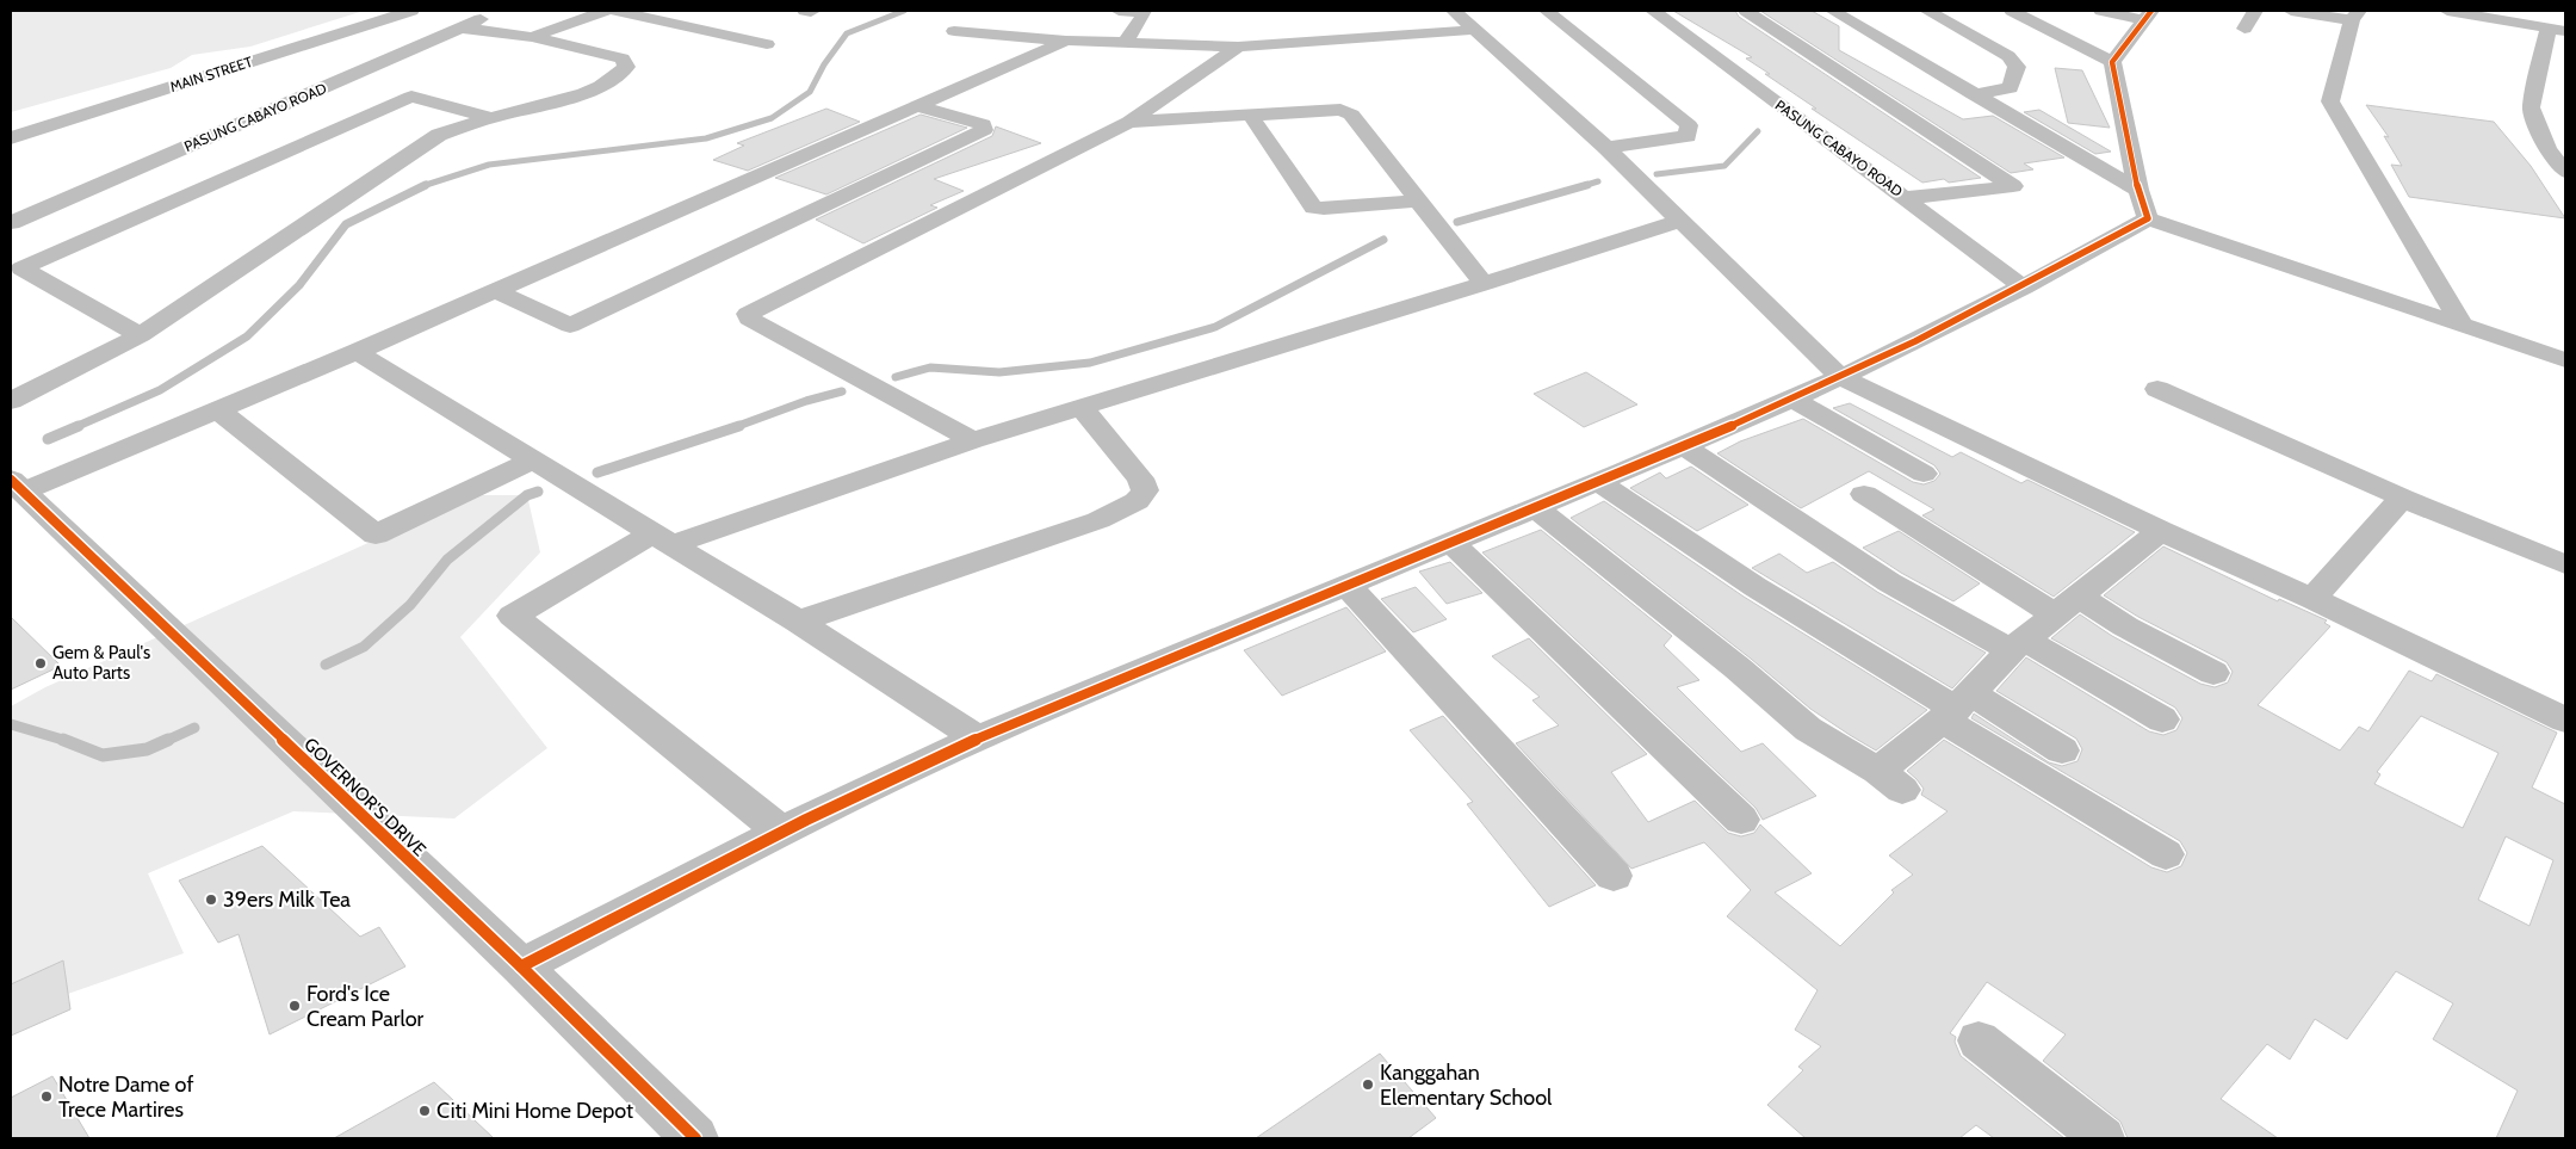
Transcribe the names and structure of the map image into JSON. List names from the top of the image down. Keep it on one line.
{"streets":{"main road":["MAIN STREET","GOVERNOR'S DRIVE"],"street":["PASUNG CABAYO ROAD"]},"places":["Gem & Paul's Auto Parts","39ers Milk Tea","Ford's Ice Cream Parlor","Kanggahan Elementary School","Notre Dame of Trece Martires","Citi Mini Home Depot"]}
